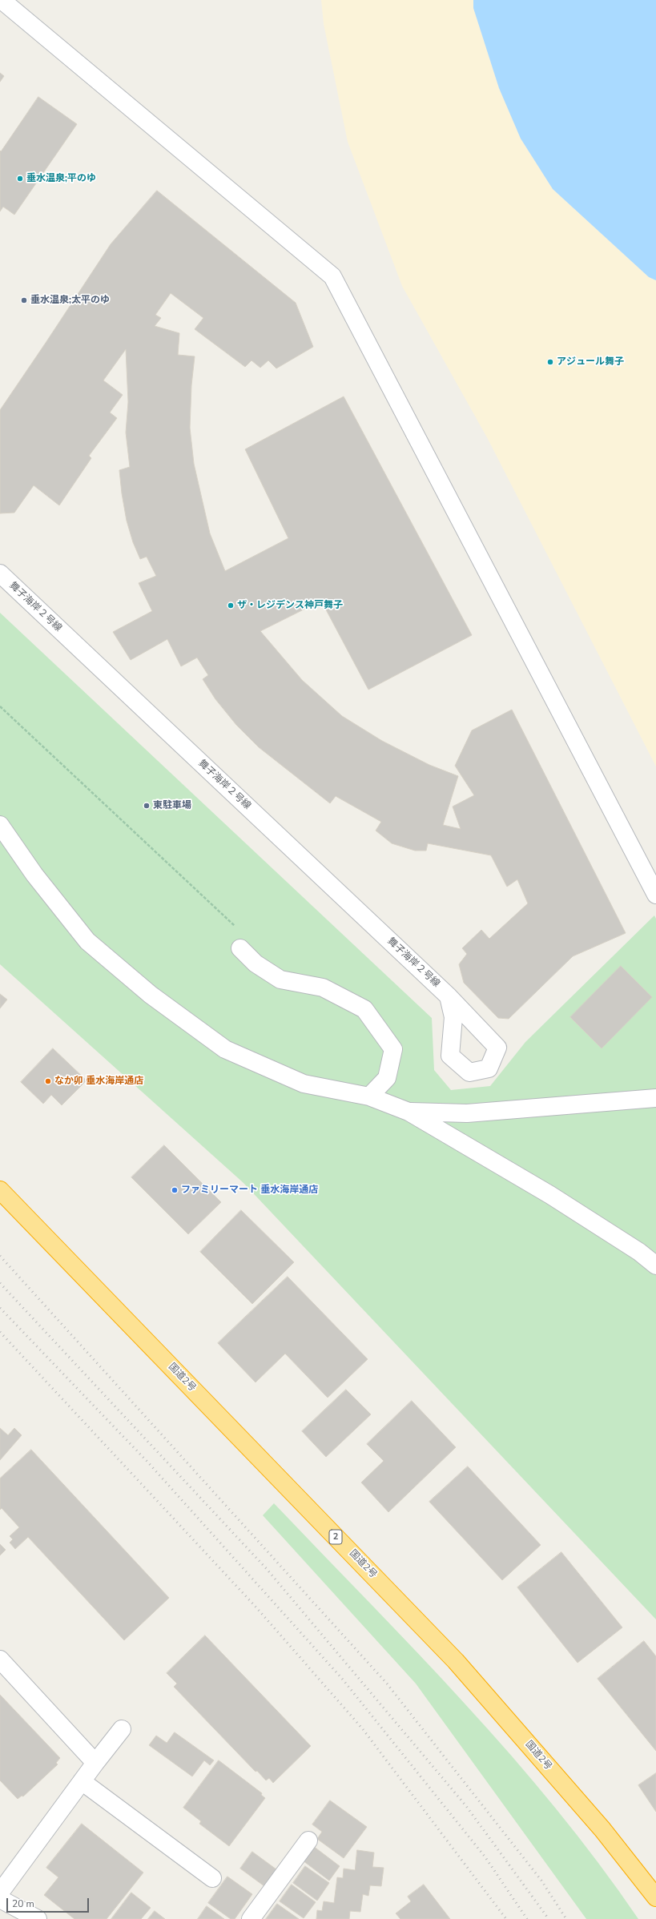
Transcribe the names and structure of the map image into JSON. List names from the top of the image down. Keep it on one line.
{"streets":{"highway":["国道2号","2"],"street":["舞子海岸２号線"]},"places":["垂水温泉;平のゆ","垂水温泉;太平のゆ","アジュール舞子","ザ・レジデンス神戸舞子","東駐車場","なか卯 垂水海岸通店","ファミリーマート 垂水海岸通店"],"scale_bar":"20 m"}
